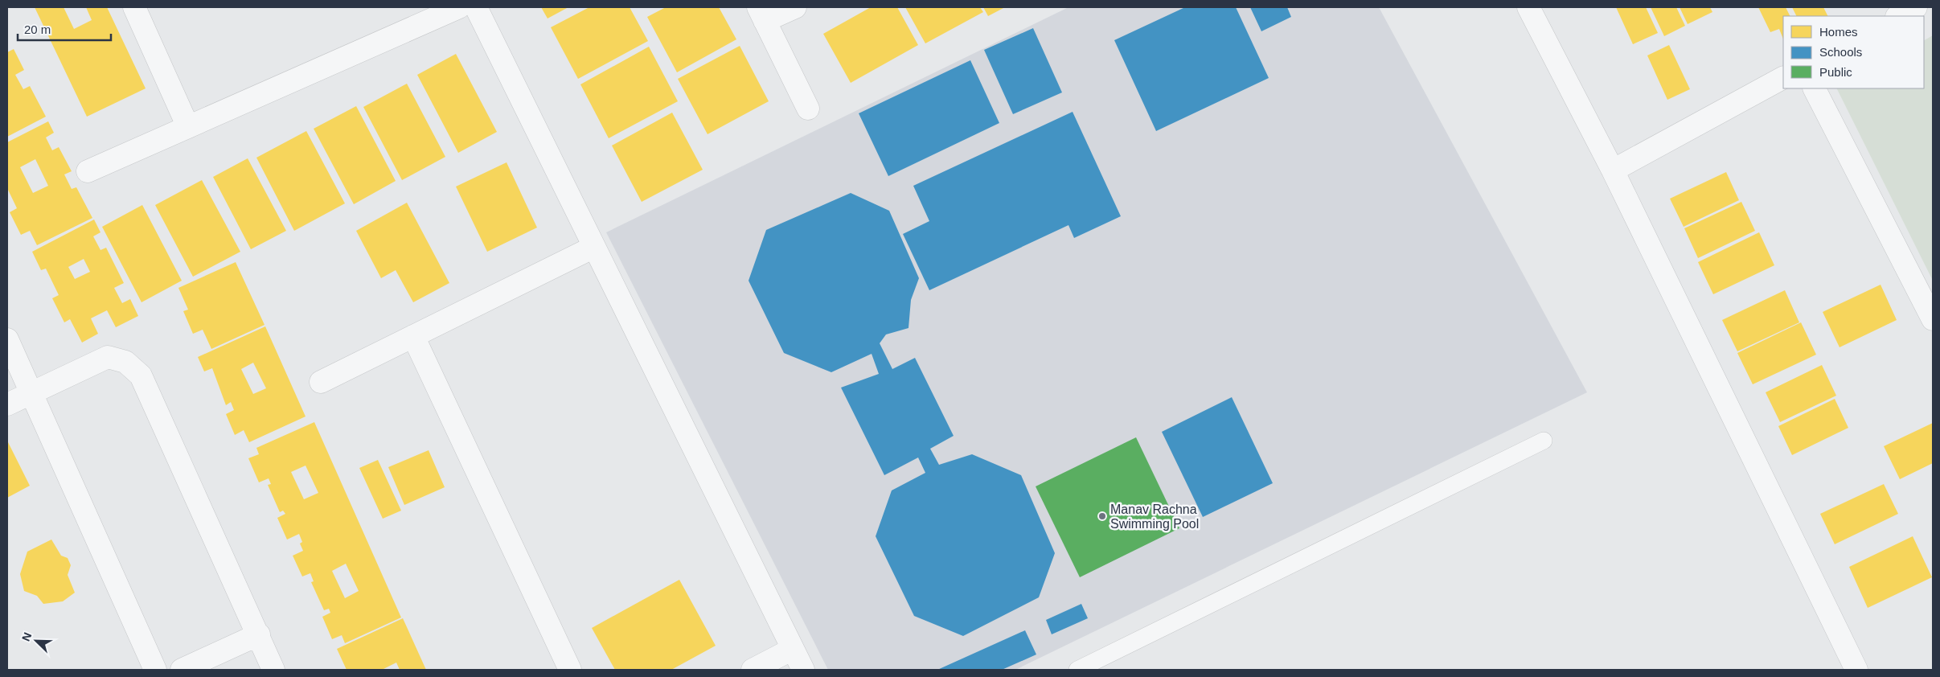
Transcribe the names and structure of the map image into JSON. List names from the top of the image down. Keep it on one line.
{"places":["Manav Rachna Swimming Pool"],"legend":["Homes","Schools","Public"],"scale_bar":"20 m","north":"top left"}
